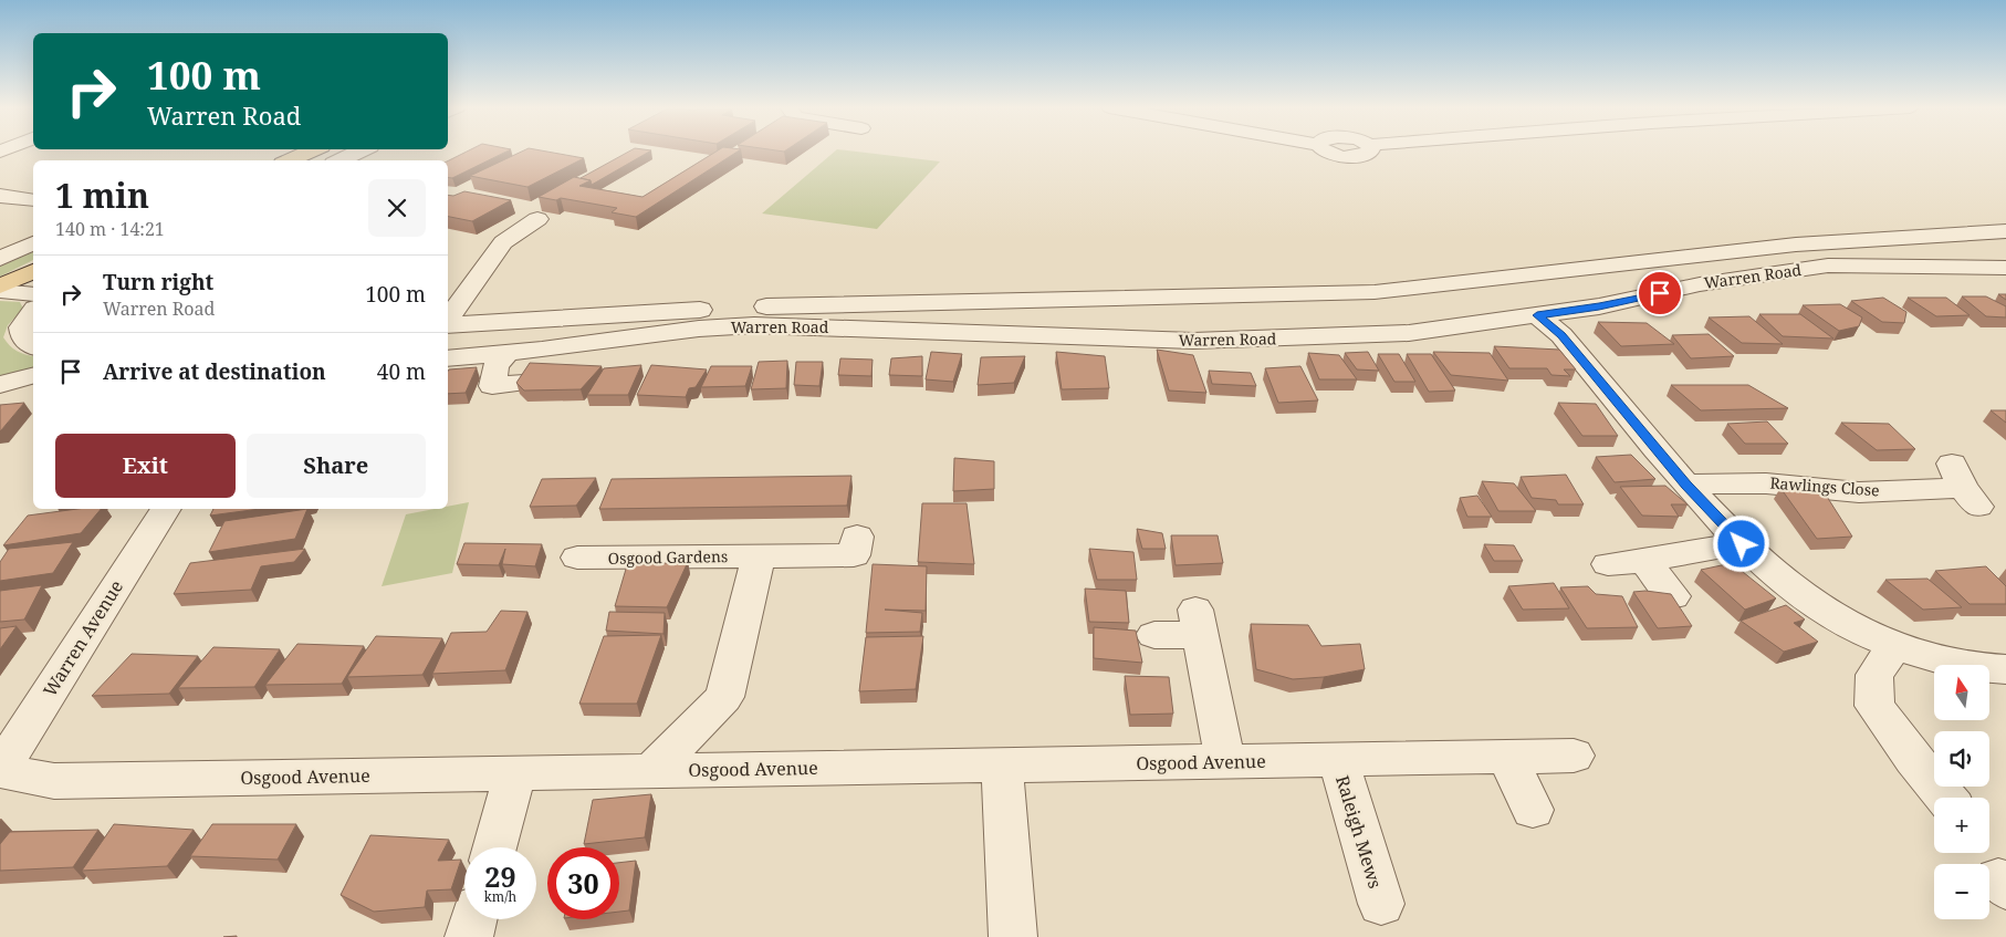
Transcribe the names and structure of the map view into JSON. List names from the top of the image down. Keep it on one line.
{"streets":{"street":["Warren Road","Rawlings Close","Osgood Gardens","Warren Avenue","Osgood Avenue","Raleigh Mews"]},"crossings":[["Warren Avenue","Osgood Avenue"],["Osgood Avenue","Raleigh Mews"]],"north":"top","page":{"turn":["100 m","Warren Road"],"heading":["1 min","140 m · 14:21"],"list":[{"name":"Turn right","note":"Warren Road","value":"100 m"},{"name":"Arrive at destination","value":"40 m"}],"buttons":["Exit","Share"],"map_buttons":["+","−"],"speed":"29 km/h","limit":"30"}}
